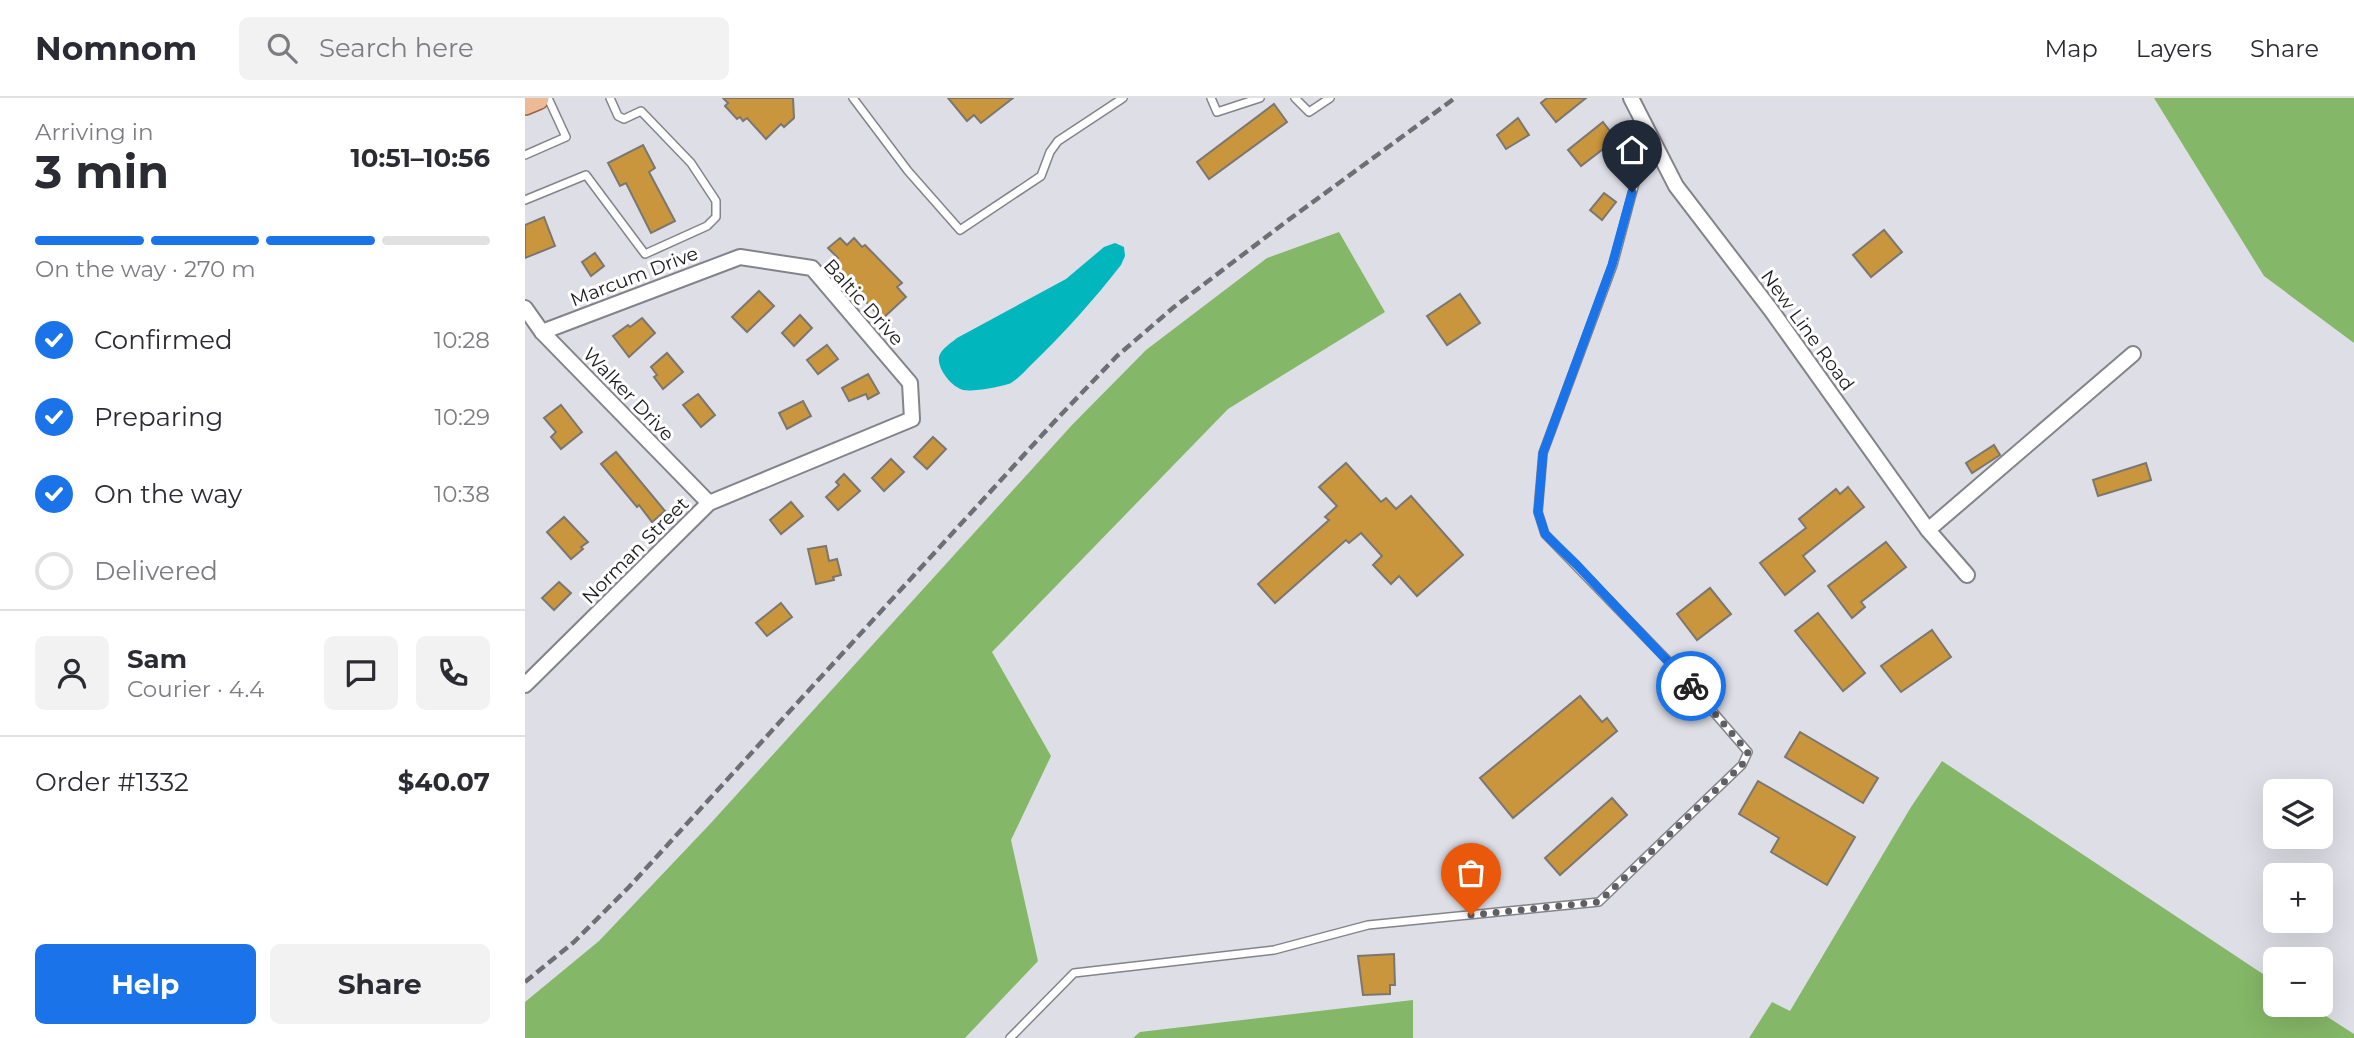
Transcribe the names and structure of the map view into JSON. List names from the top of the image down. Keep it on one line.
{"streets":{"street":["Marcum Drive","Baltic Drive","New Line Road","Walker Drive","Norman Street"]},"crossings":[["Marcum Drive","Baltic Drive"],["Marcum Drive","Walker Drive"],["Baltic Drive","Norman Street"],["Walker Drive","Norman Street"]],"page":{"header":"Nomnom","search":"Search here","nav":["Map","Layers","Share"],"heading":["3 min","Arriving in","10:51–10:56"],"panel":["Sam","Courier · 4.4","Order #1332","$40.07"],"bar":"On the way · 270 m","list":[["Confirmed","10:28"],["Preparing","10:29"],["On the way","10:38"],"Delivered"],"map_buttons":["+","−"],"buttons":["Help","Share"]}}
